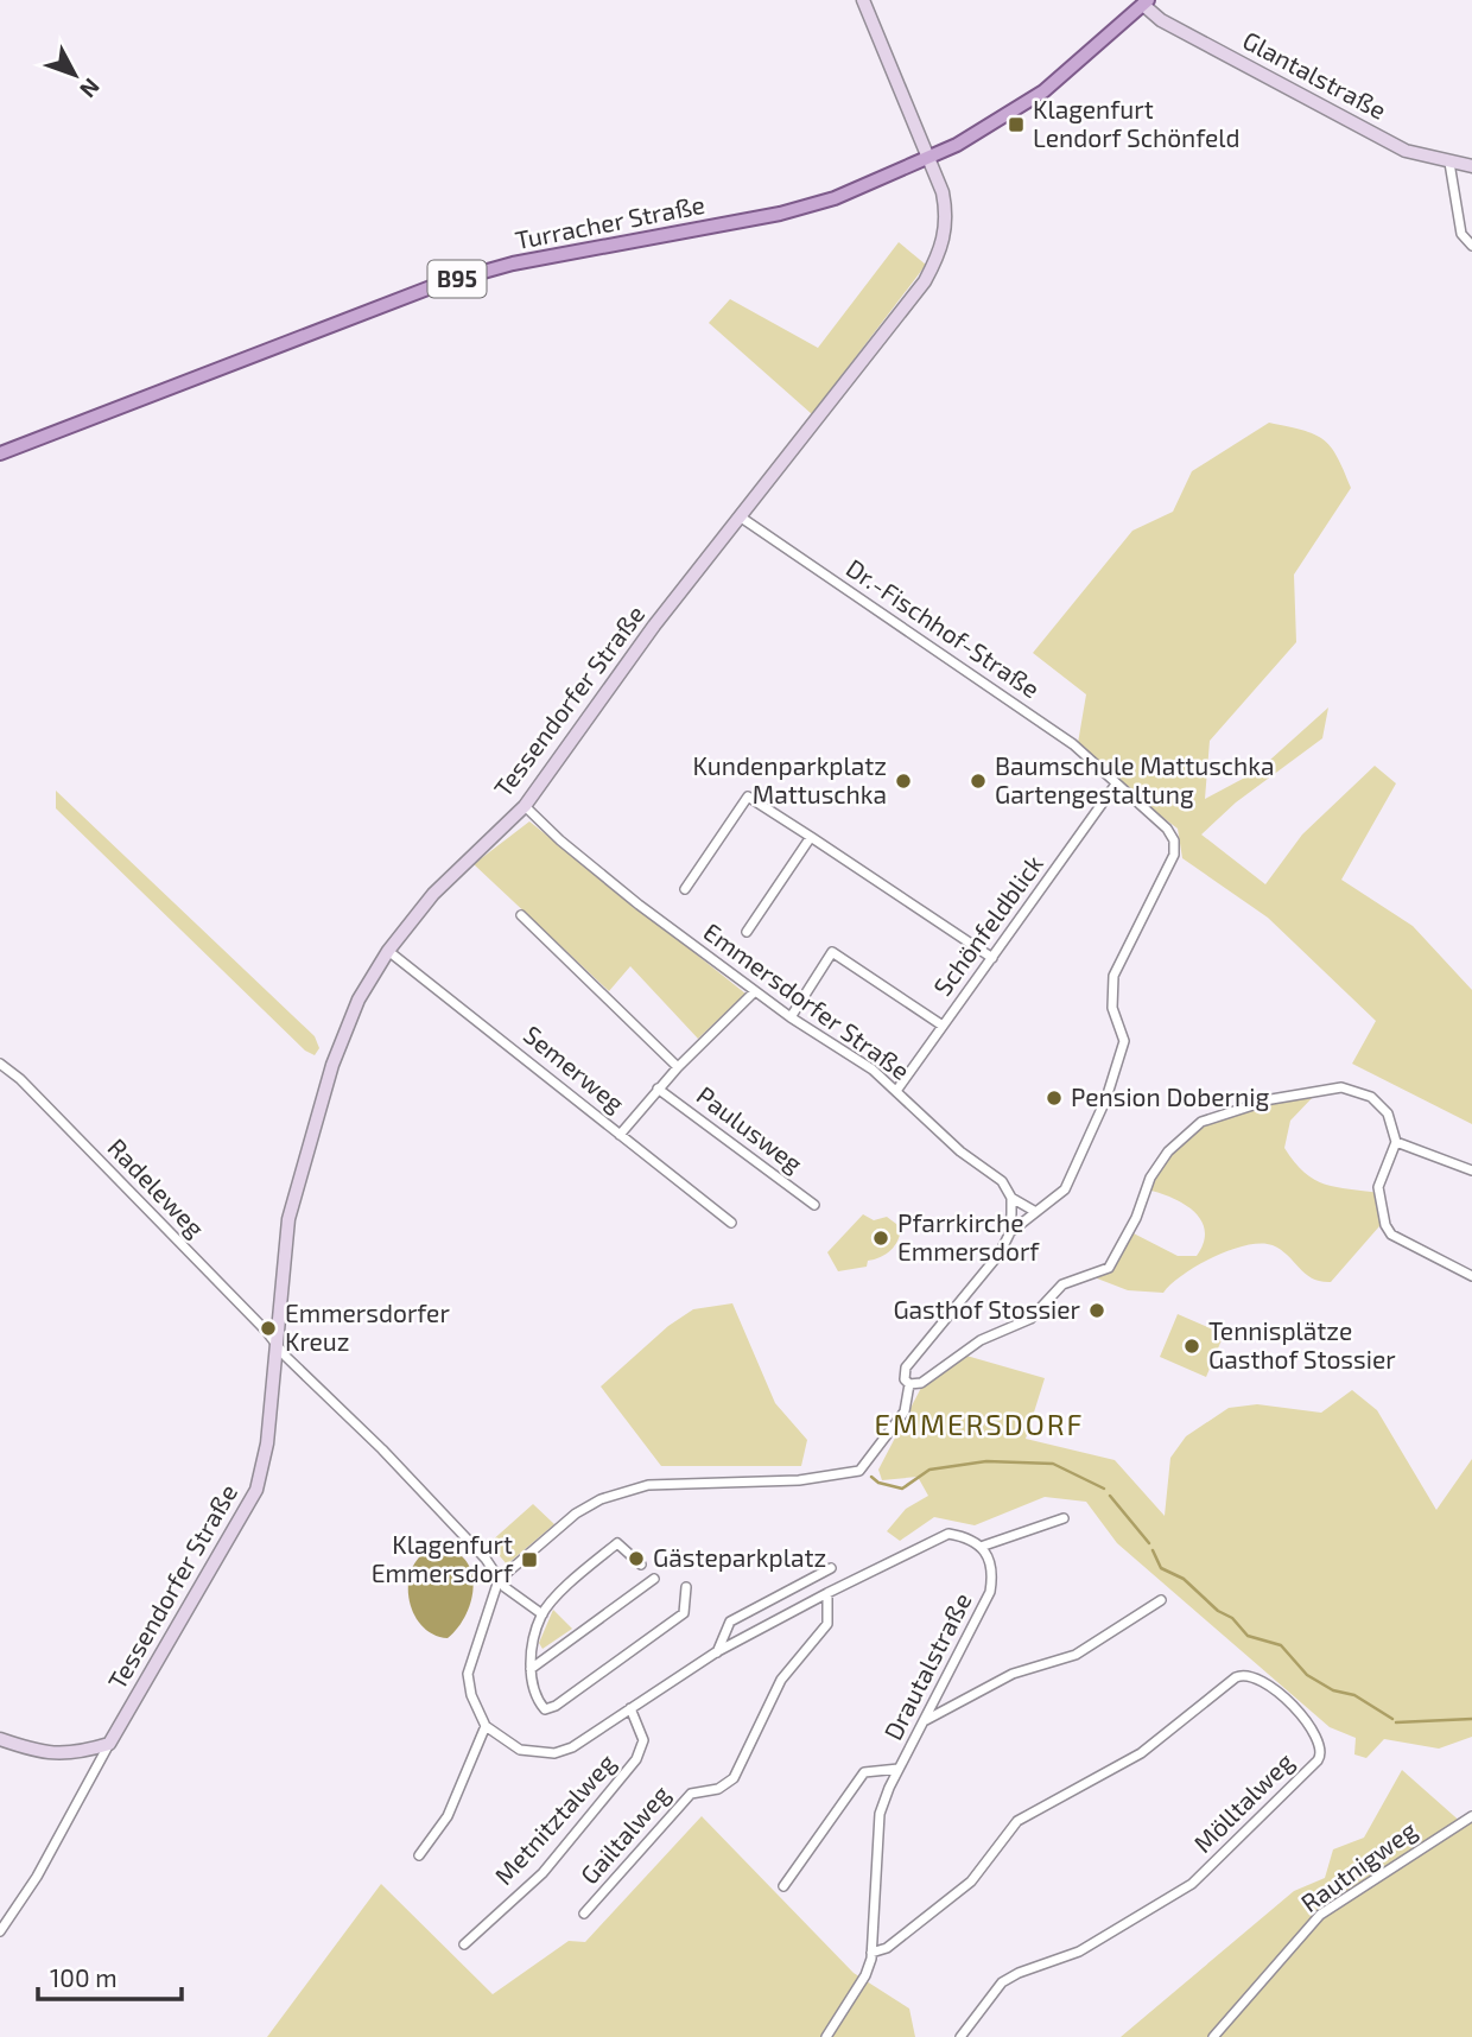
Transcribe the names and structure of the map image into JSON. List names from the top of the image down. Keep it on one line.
{"streets":{"main road":["Turracher Straße","B95"],"street":["Glantalstraße","Dr.-Fischhof-Straße","Tessendorfer Straße","Schönfeldblick","Emmersdorfer Straße","Semerweg","Paulusweg","Radeleweg","Drautalstraße","Mölltalweg","Metnitztalweg","Gailtalweg","Rautnigweg"]},"crossings":[["Glantalstraße","Turracher Straße"],["Turracher Straße","Tessendorfer Straße"],["Dr.-Fischhof-Straße","Tessendorfer Straße"],["Dr.-Fischhof-Straße","Schönfeldblick"],["Dr.-Fischhof-Straße","Emmersdorfer Straße"],["Tessendorfer Straße","Emmersdorfer Straße"],["Tessendorfer Straße","Semerweg"],["Tessendorfer Straße","Radeleweg"],["Schönfeldblick","Emmersdorfer Straße"],["Drautalstraße","Mölltalweg"]],"districts":["EMMERSDORF"],"places":{"transit":["Klagenfurt Lendorf Schönfeld","Klagenfurt Emmersdorf"],"other":["Kundenparkplatz Mattuschka","Baumschule Mattuschka Gartengestaltung","Pension Dobernig","Pfarrkirche Emmersdorf","Gasthof Stossier","Emmersdorfer Kreuz","Tennisplätze Gasthof Stossier","Gästeparkplatz"]},"scale_bar":"100 m","north":"bottom right"}
